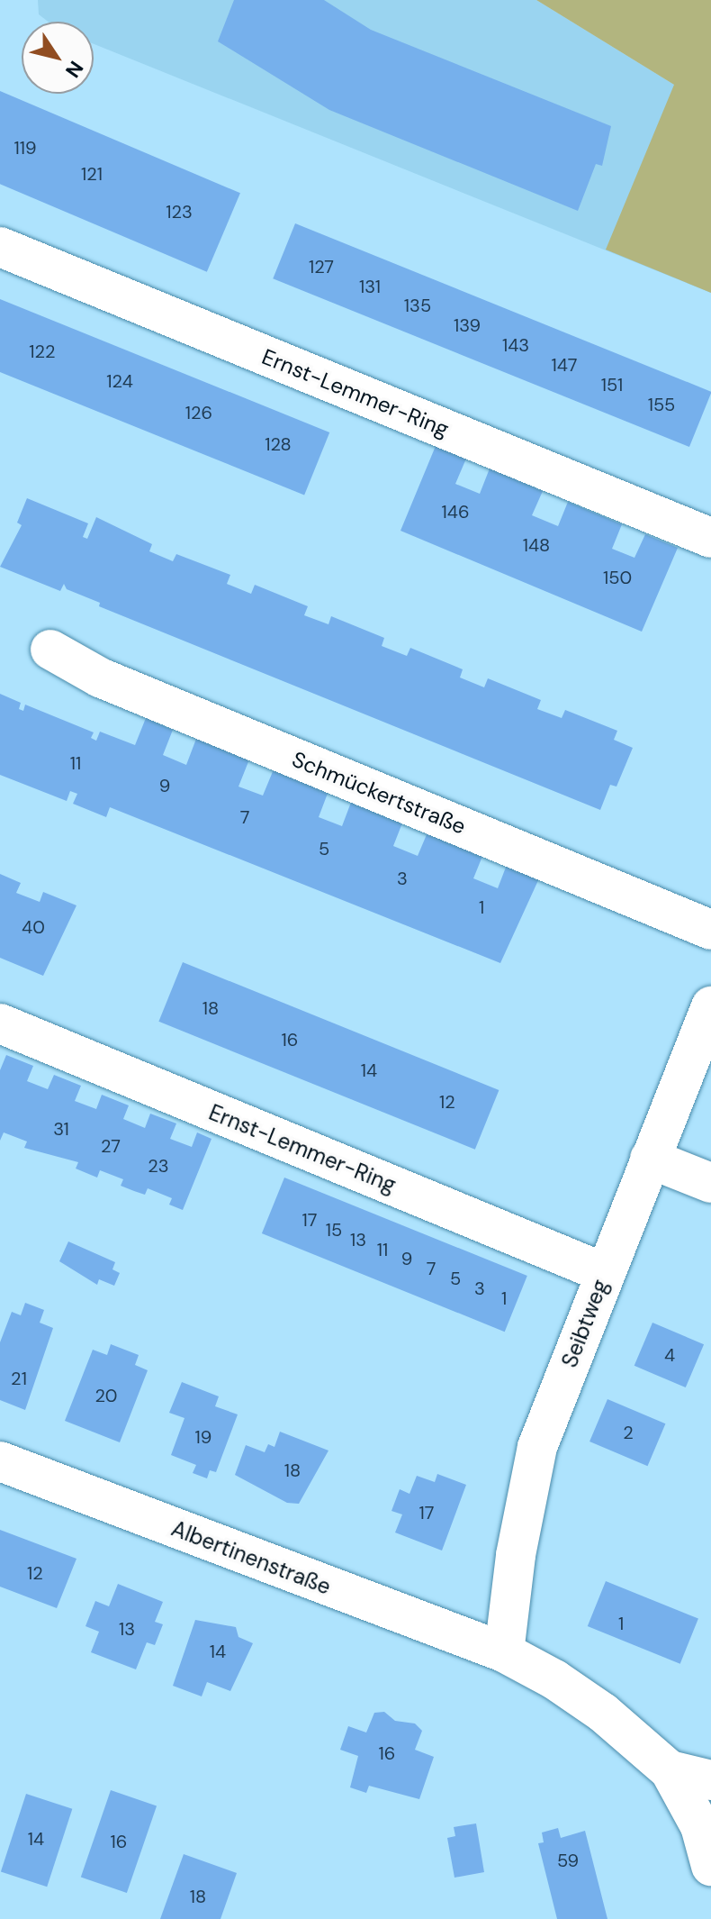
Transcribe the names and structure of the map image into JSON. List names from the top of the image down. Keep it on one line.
{"streets":{"street":["Ernst-Lemmer-Ring","Schmückertstraße","Seibtweg","Albertinenstraße"]},"crossings":[["Ernst-Lemmer-Ring","Seibtweg"],["Seibtweg","Albertinenstraße"]],"house_numbers":["119","121","123","127","131","135","139","143","122","147","124","151","155","126","128","146","148","150","11","9","7","5","3","1","40","18","16","14","12","31","27","23","17","15","13","11","9","7","5","3","1","4","21","20","2","19","18","17","12","1","13","14","16","14","16","59","18"],"north":"bottom right"}
